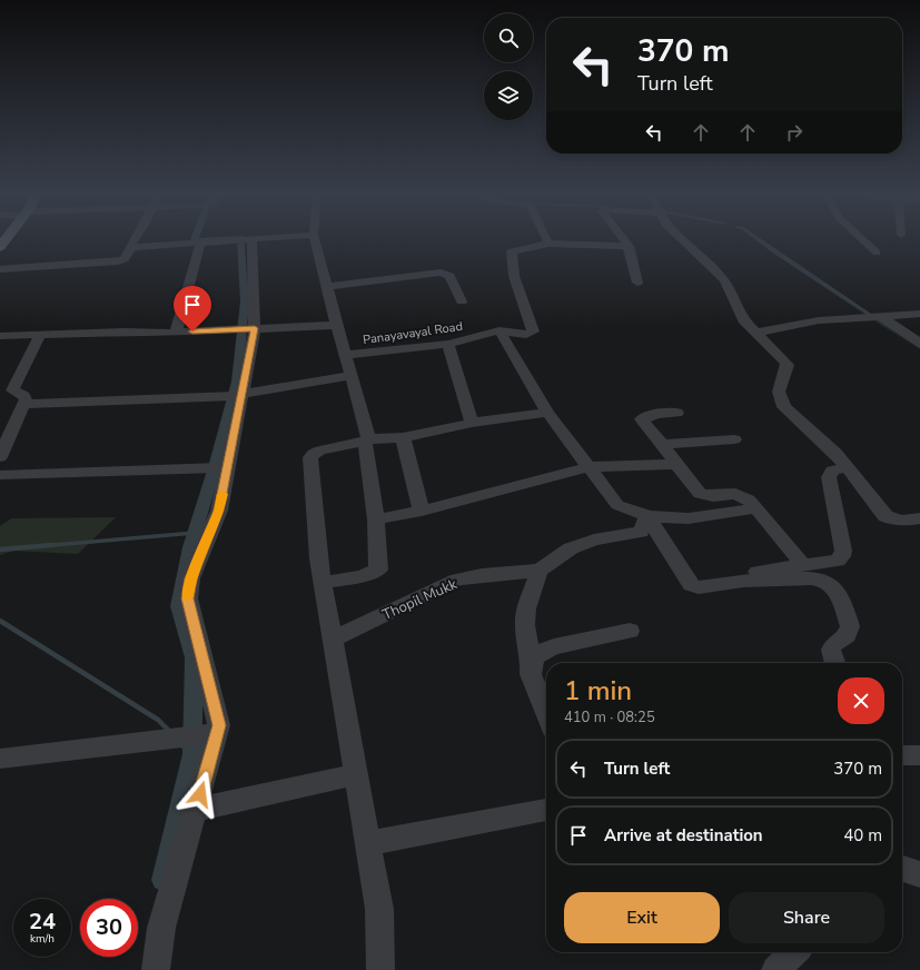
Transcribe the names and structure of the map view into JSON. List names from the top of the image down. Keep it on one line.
{"streets":{"street":["Panayavayal Road","Thopil Mukk"]},"page":{"turn":["370 m","Turn left"],"heading":["1 min","410 m · 08:25"],"list":[{"name":"Turn left","value":"370 m"},{"name":"Arrive at destination","value":"40 m"}],"buttons":["Exit","Share"],"speed":"24 km/h","limit":"30"}}
